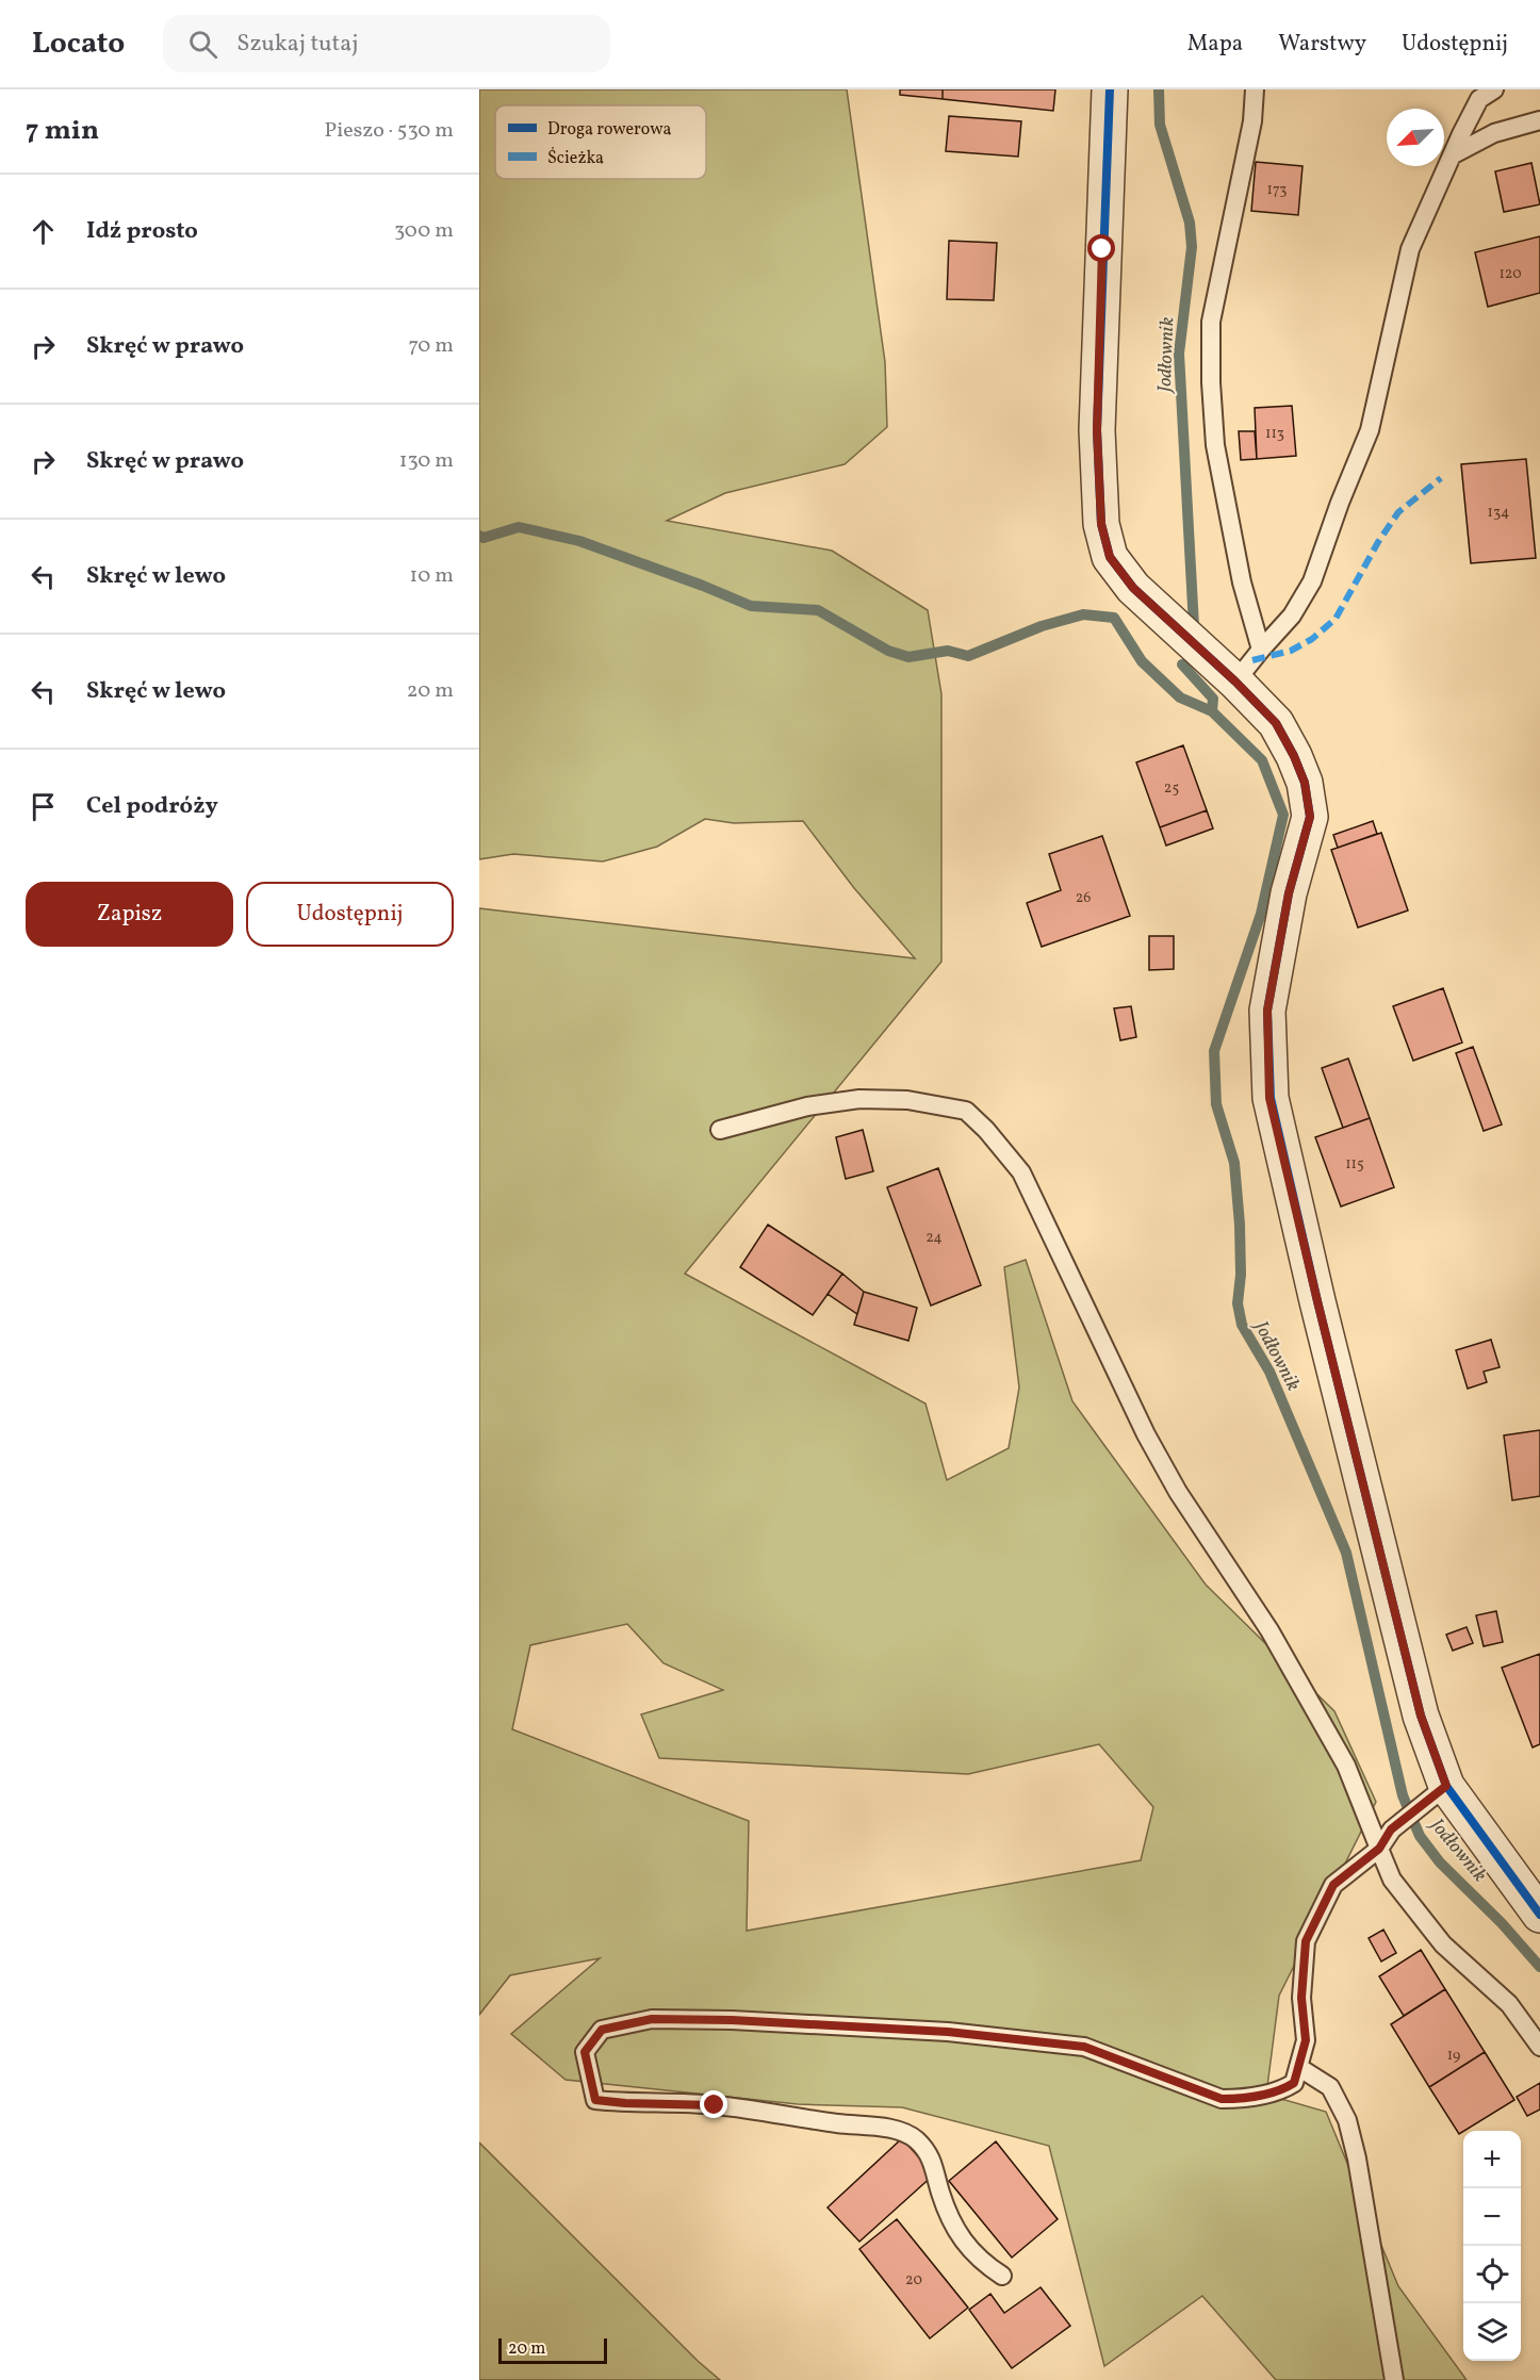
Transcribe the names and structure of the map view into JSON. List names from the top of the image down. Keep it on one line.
{"water":["Jodłownik"],"house_numbers":["173","120","113","134","25","26","115","24","19","20"],"legend":["Droga rowerowa","Ścieżka"],"scale_bar":"20 m","north":"bottom left","page":{"header":"Locato","search":"Szukaj tutaj","nav":["Mapa","Warstwy","Udostępnij"],"heading":["7 min","Pieszo · 530 m"],"list":[["Idź prosto","300 m"],["Skręć w prawo","70 m"],["Skręć w prawo","130 m"],["Skręć w lewo","10 m"],["Skręć w lewo","20 m"],"Cel podróży"],"buttons":["Zapisz","Udostępnij"],"map_buttons":["+","−"],"scale":"20 m"}}
